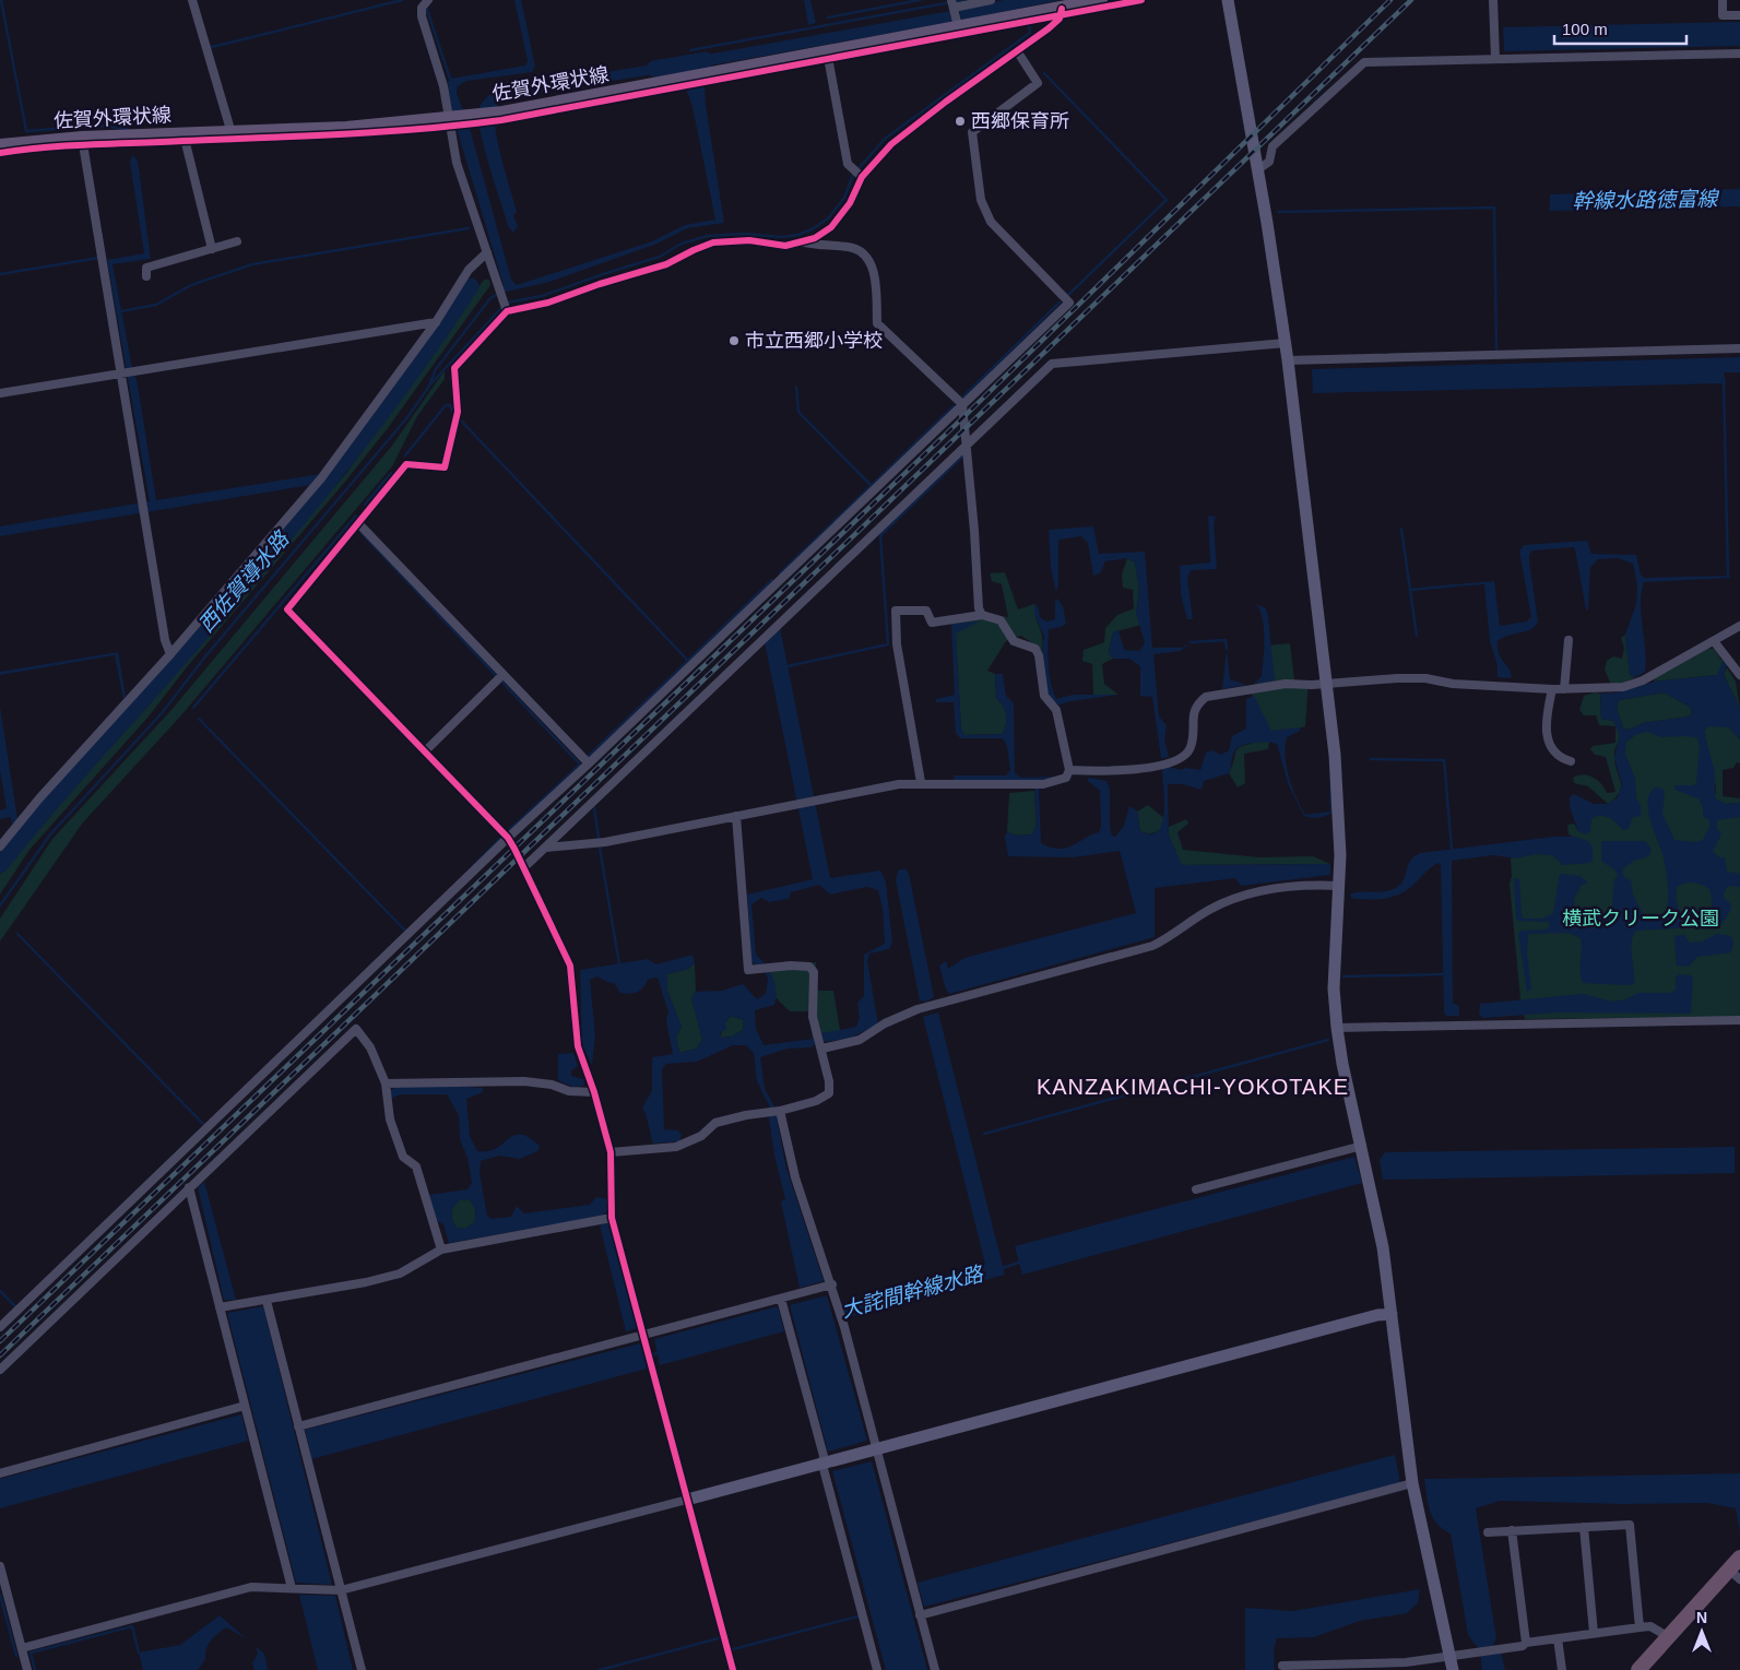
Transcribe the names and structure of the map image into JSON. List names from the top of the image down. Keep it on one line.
{"streets":{"main road":["佐賀外環状線"]},"districts":["KANZAKIMACHI-YOKOTAKE"],"water":["幹線水路徳富線","西佐賀導水路","大詫間幹線水路"],"parks":["横武クリーク公園"],"places":["西郷保育所","市立西郷小学校"],"scale_bar":"100 m","north":"top"}
